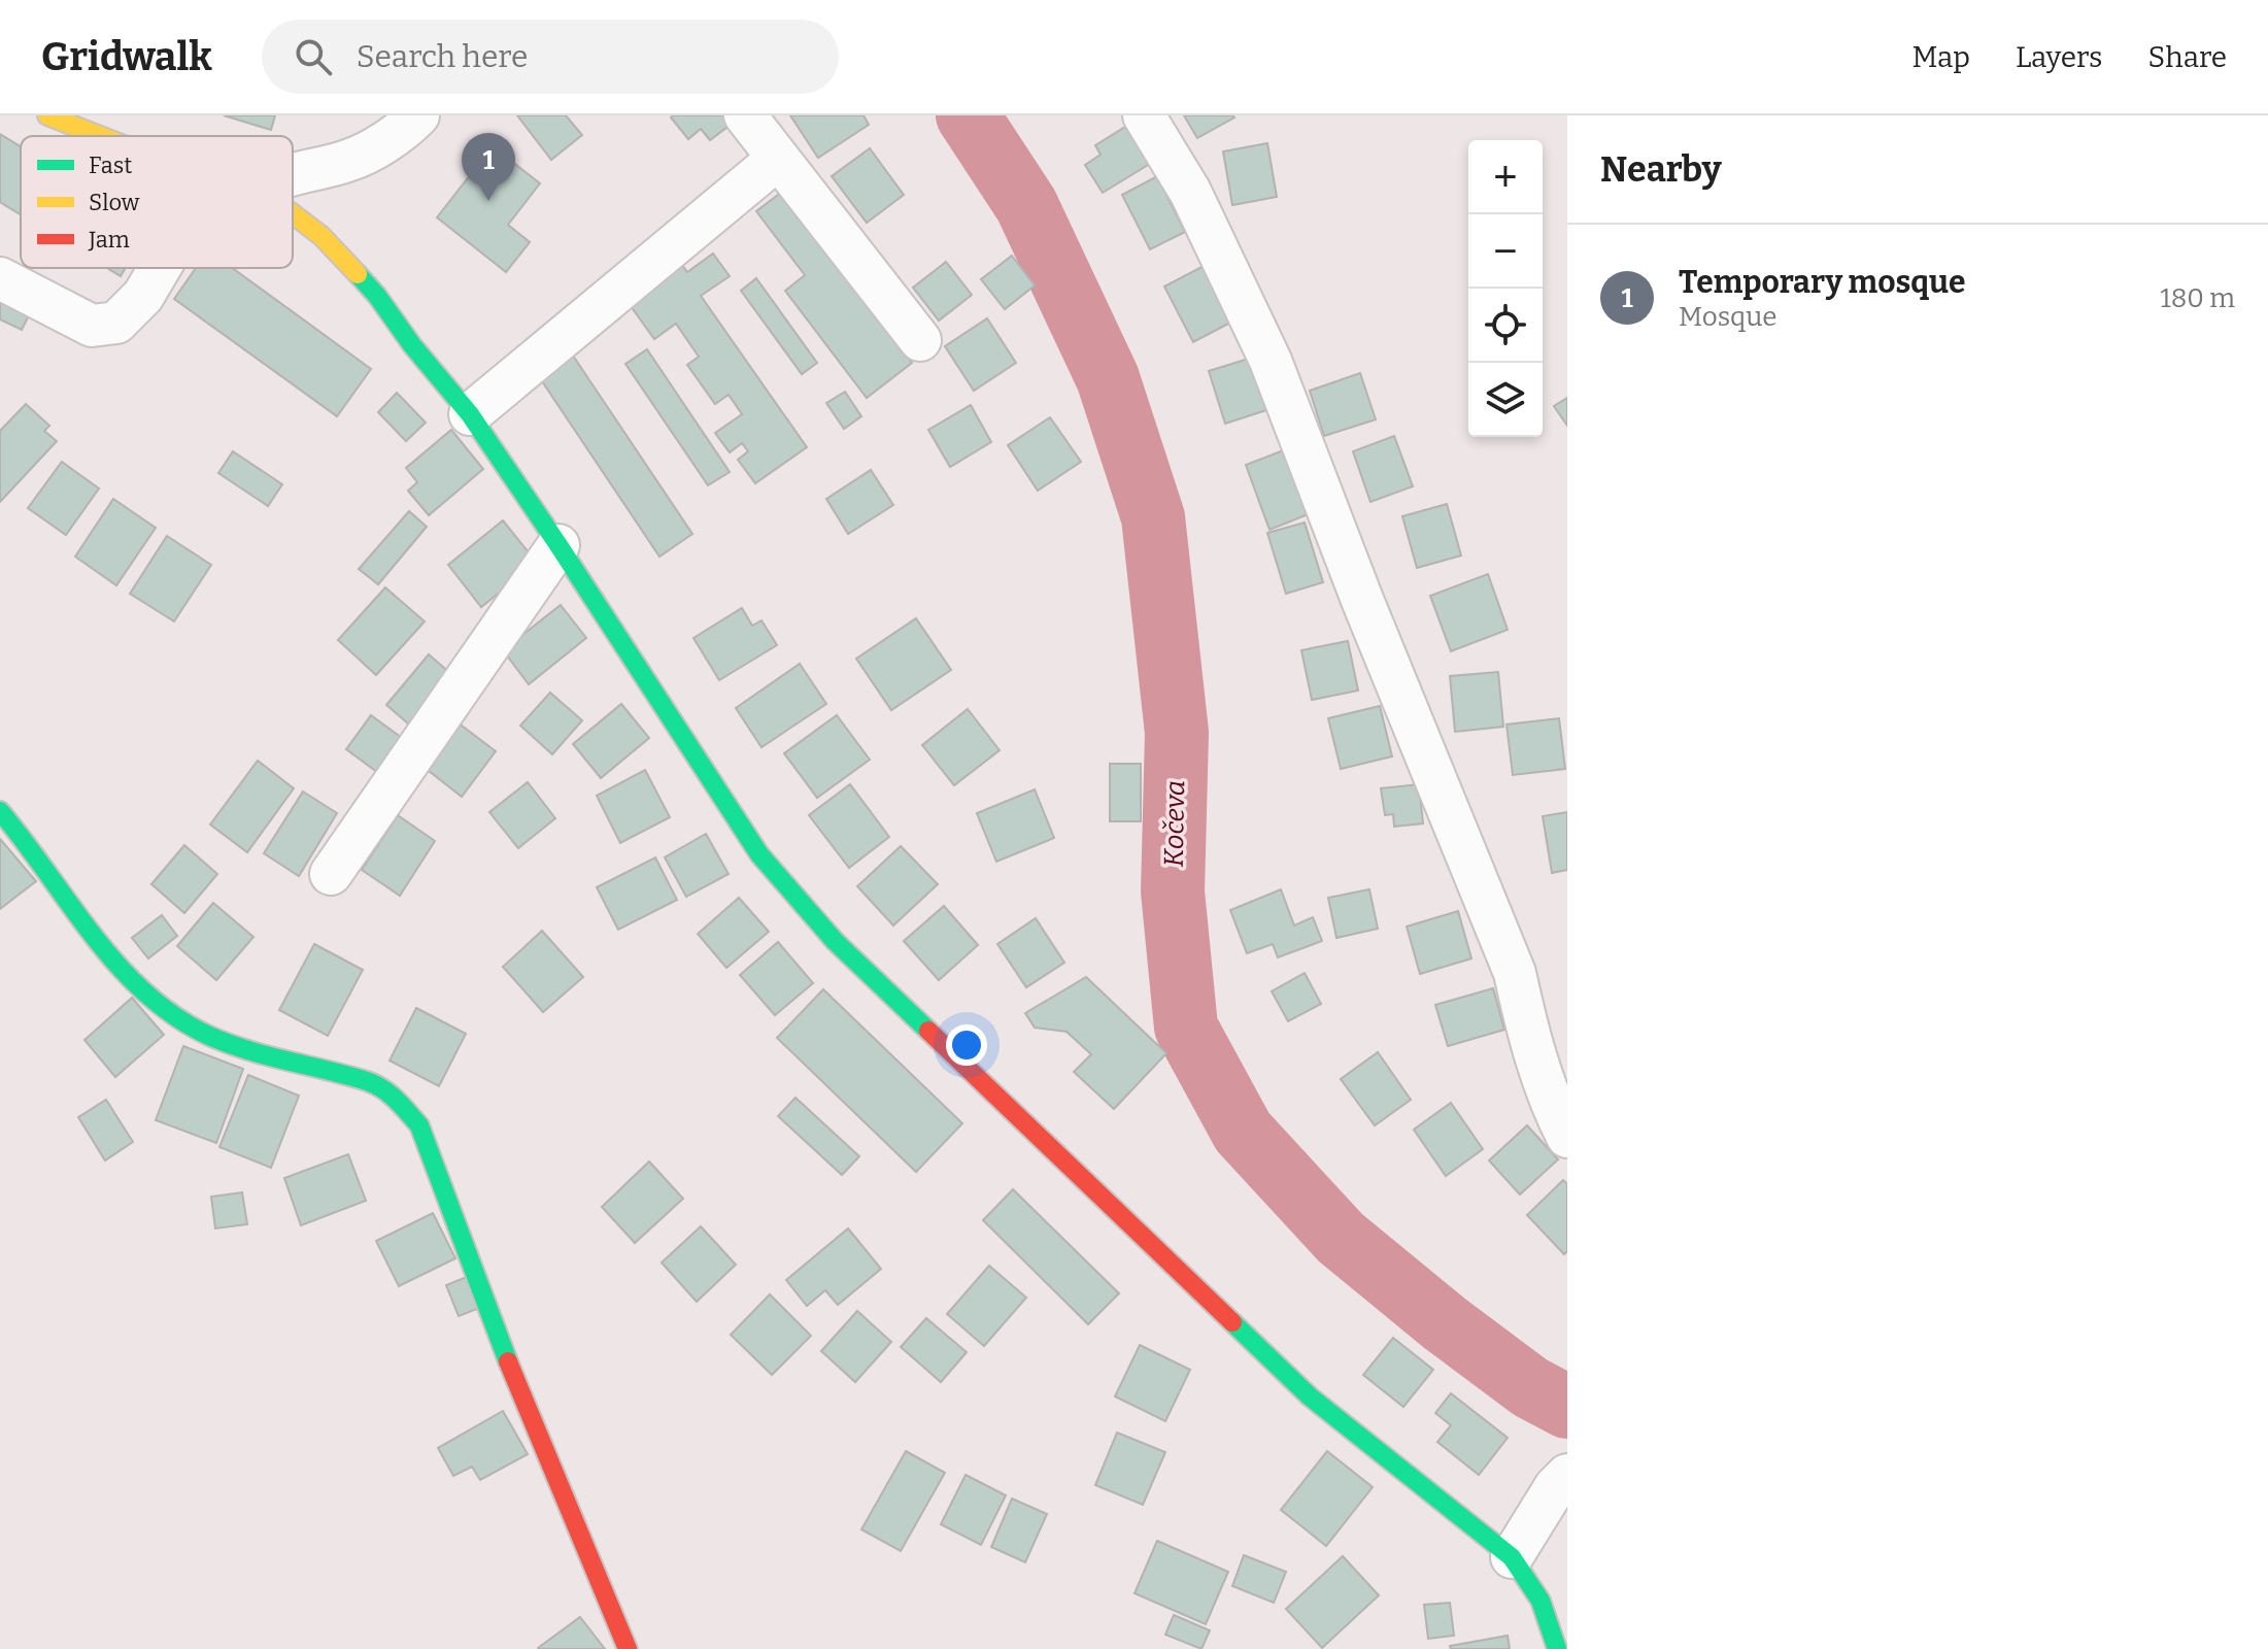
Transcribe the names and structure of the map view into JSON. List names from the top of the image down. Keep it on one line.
{"water":["Kočeva"],"legend":["Fast","Slow","Jam"],"page":{"header":"Gridwalk","search":"Search here","nav":["Map","Layers","Share"],"heading":"Nearby","pins":"1","map_buttons":["+","−"],"list":[{"mark":"1","name":"Temporary mosque","note":"Mosque","value":"180 m"}]}}
